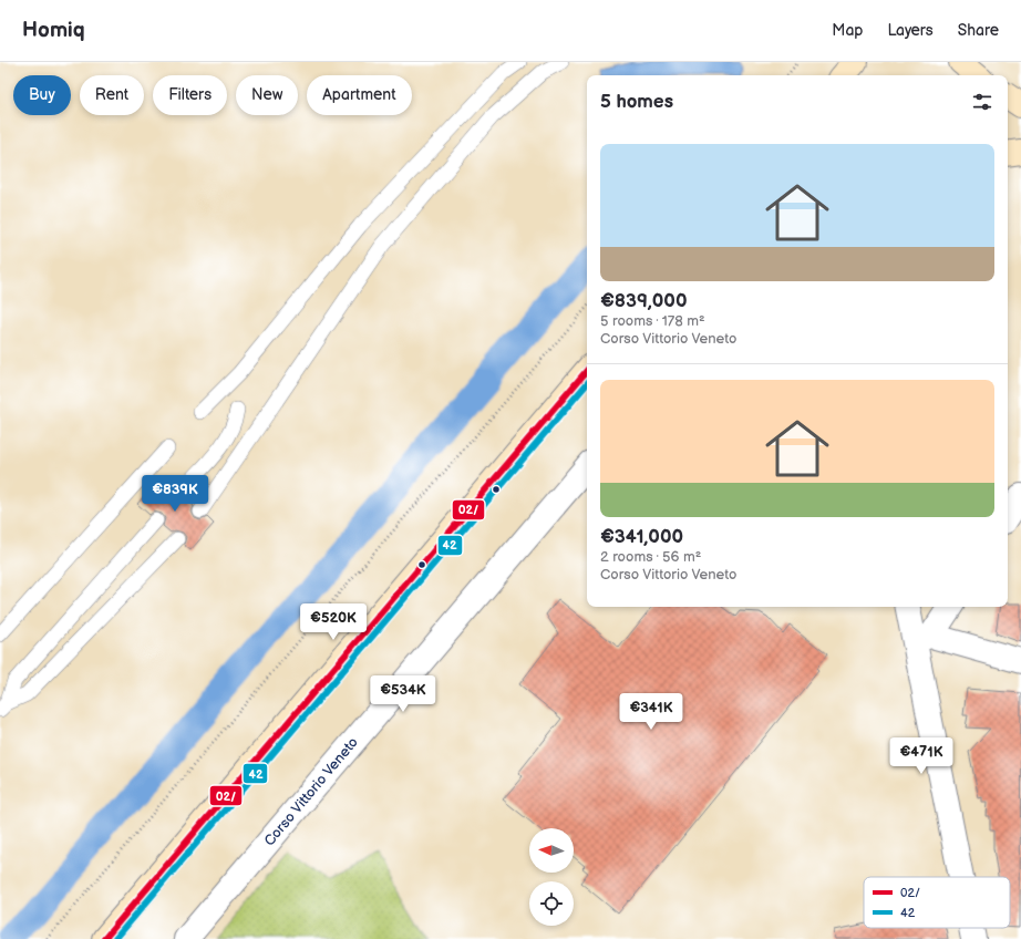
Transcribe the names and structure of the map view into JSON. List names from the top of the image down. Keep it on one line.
{"streets":{"street":["Corso Vittorio Veneto"]},"lines":["transit line 02/","transit line 42"],"legend":["02/","42"],"north":"left","page":{"header":"Homiq","nav":["Map","Layers","Share"],"chip":["Buy","Rent","Filters","New","Apartment"],"heading":"5 homes","list":[{"name":"€839,000","note":"5 rooms · 178 m² · Corso Vittorio Veneto"},{"name":"€341,000","note":"2 rooms · 56 m² · Corso Vittorio Veneto"}],"price":["€839K","€520K","€534K","€341K","€471K"]}}
